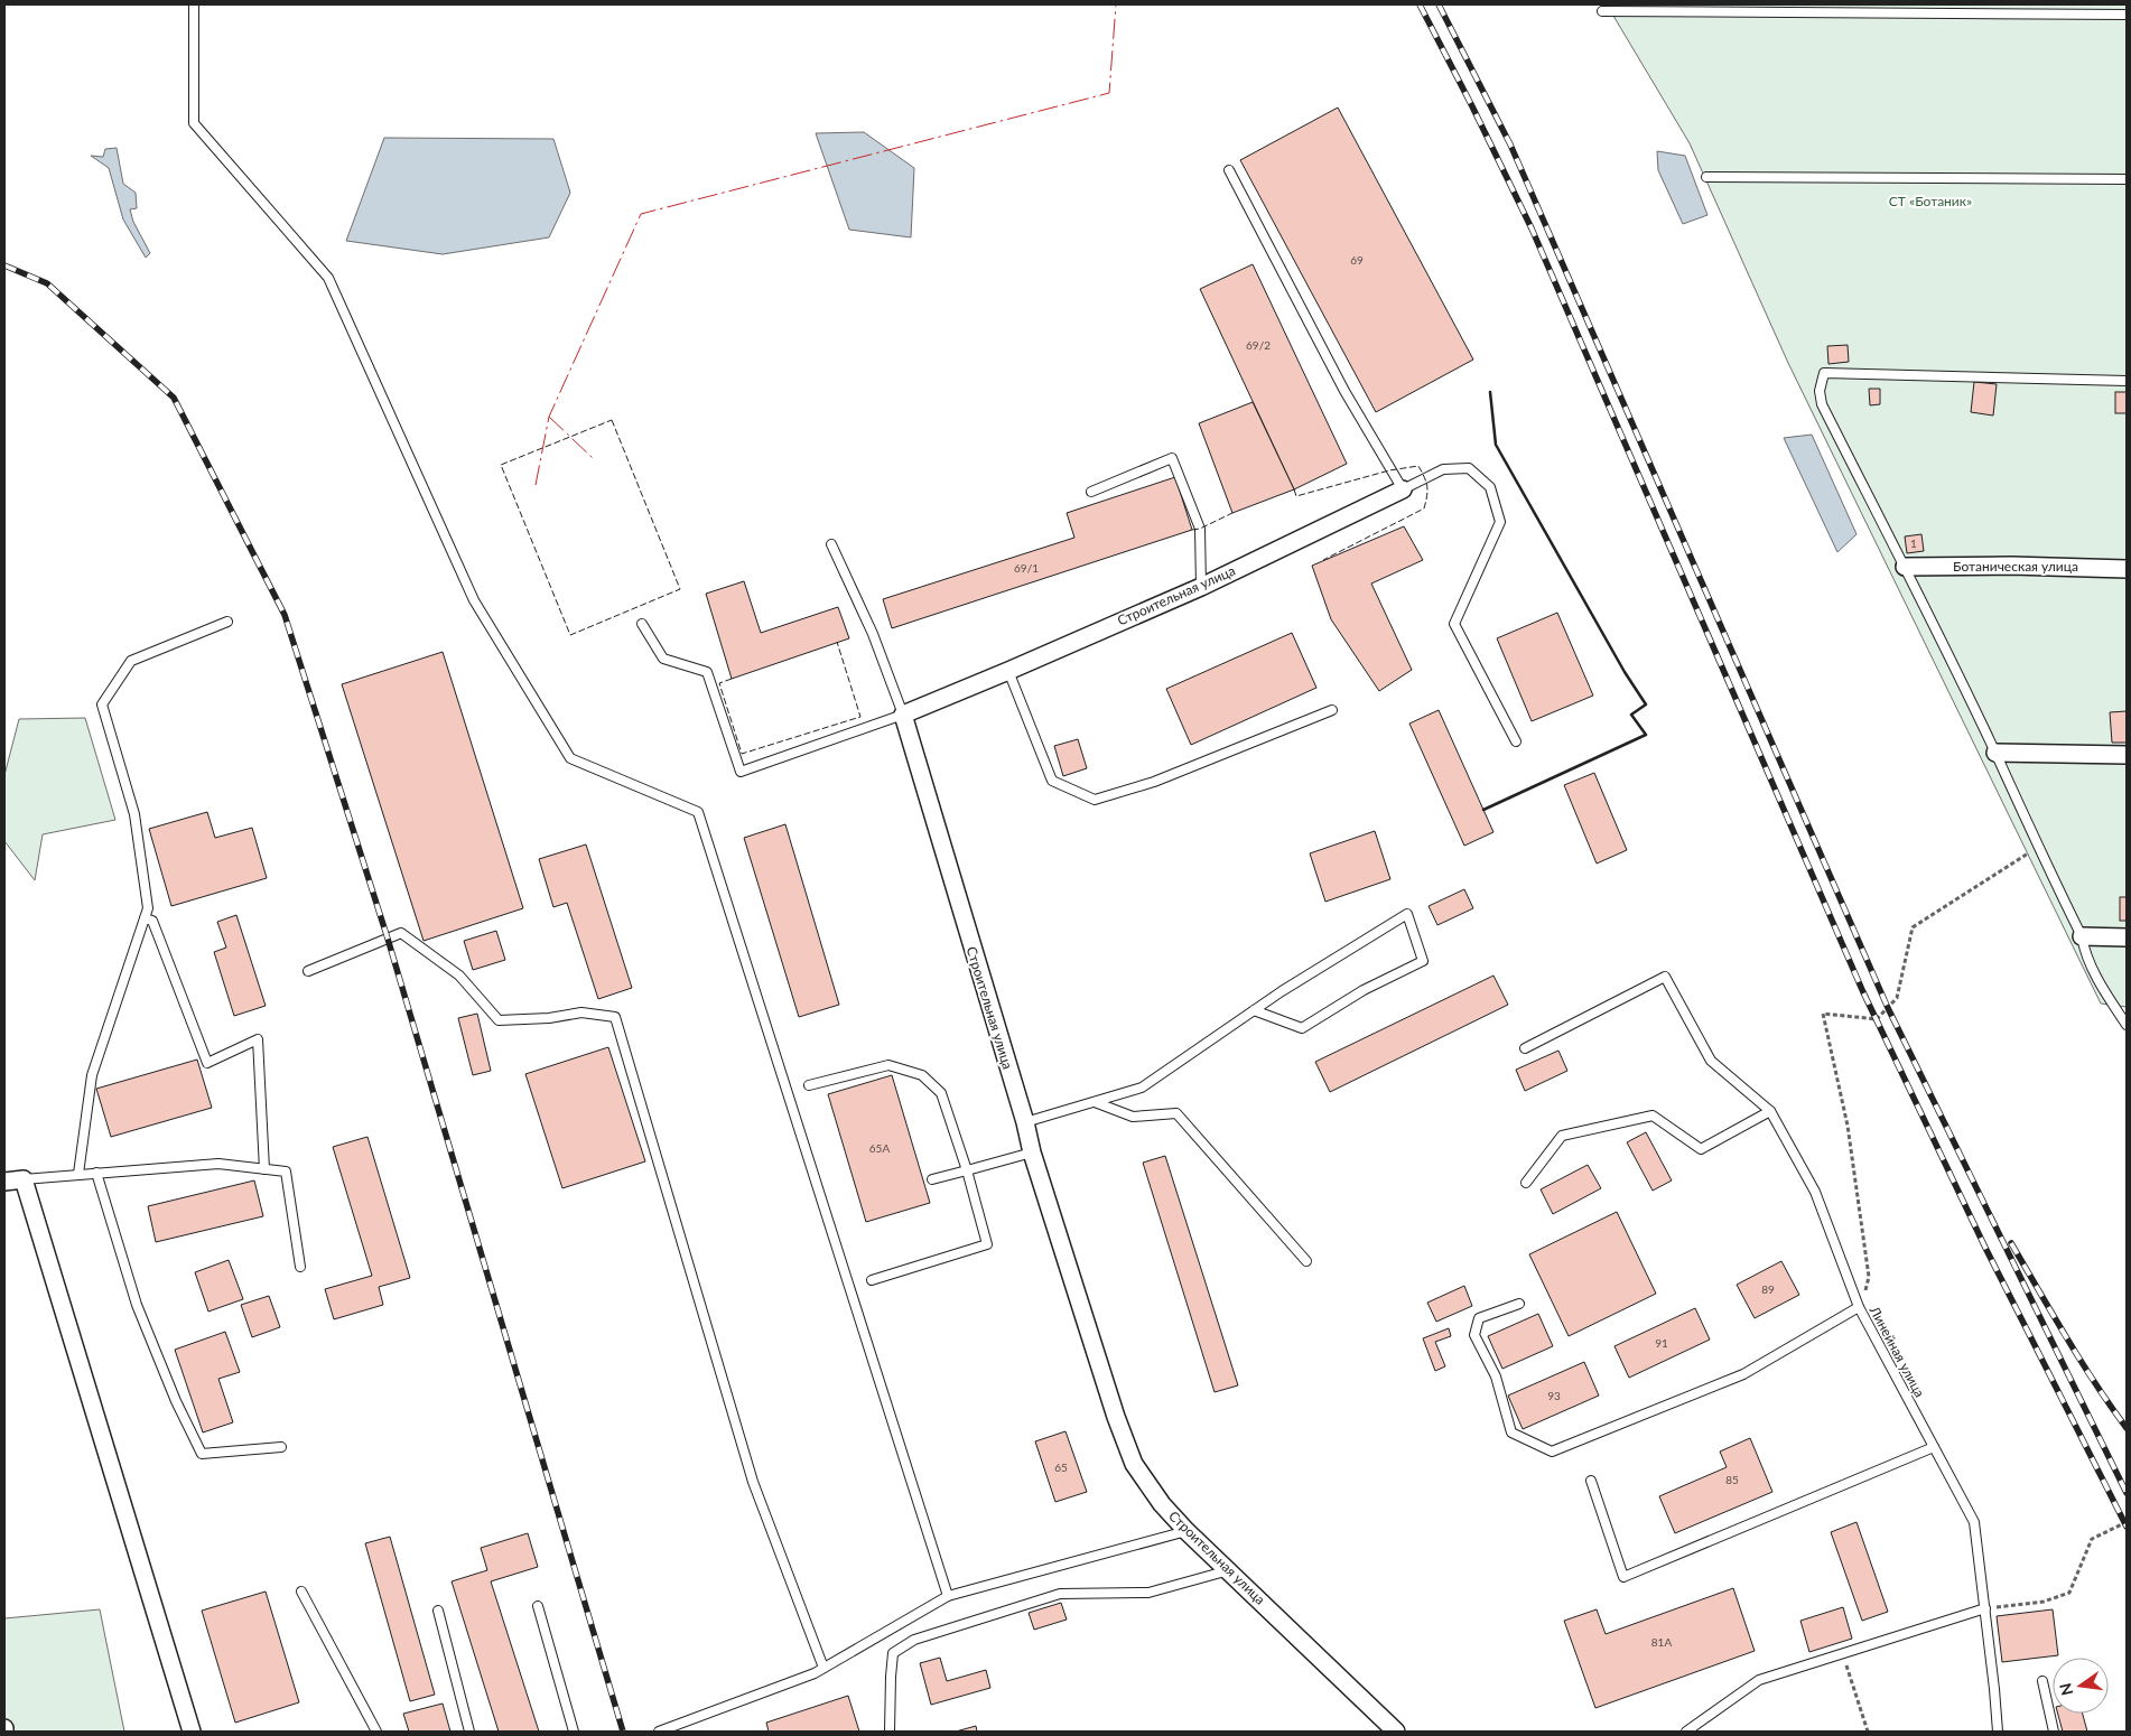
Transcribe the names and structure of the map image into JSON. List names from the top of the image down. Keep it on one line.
{"streets":{"street":["Ботаническая улица","Строительная улица"],"lane":["Линейная улица"]},"parks":["СТ «Ботаник»"],"house_numbers":["69","69/2","1","69/1","65А","89","91","93","65","85","81А"],"north":"left"}
